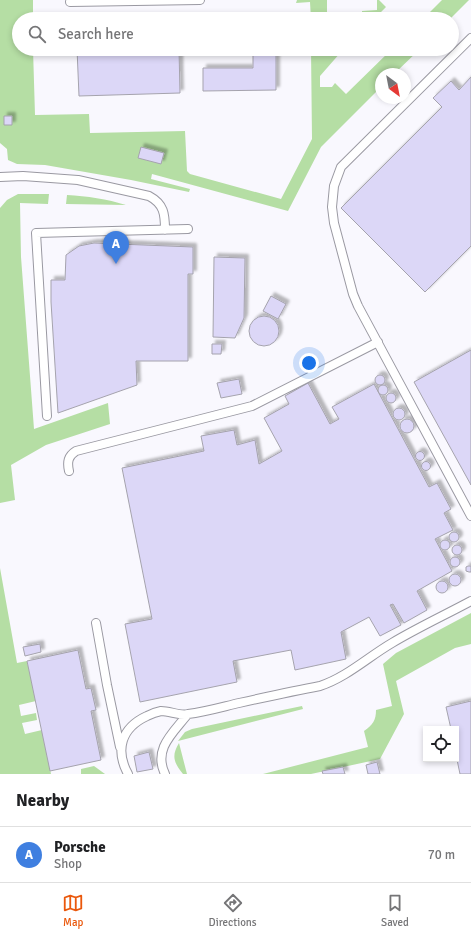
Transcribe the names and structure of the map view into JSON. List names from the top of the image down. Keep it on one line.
{"north":"bottom right","page":{"search":"Search here","pins":"A","heading":"Nearby","list":[{"mark":"A","name":"Porsche","note":"Shop","value":"70 m"}],"nav":["Map","Directions","Saved"]}}
